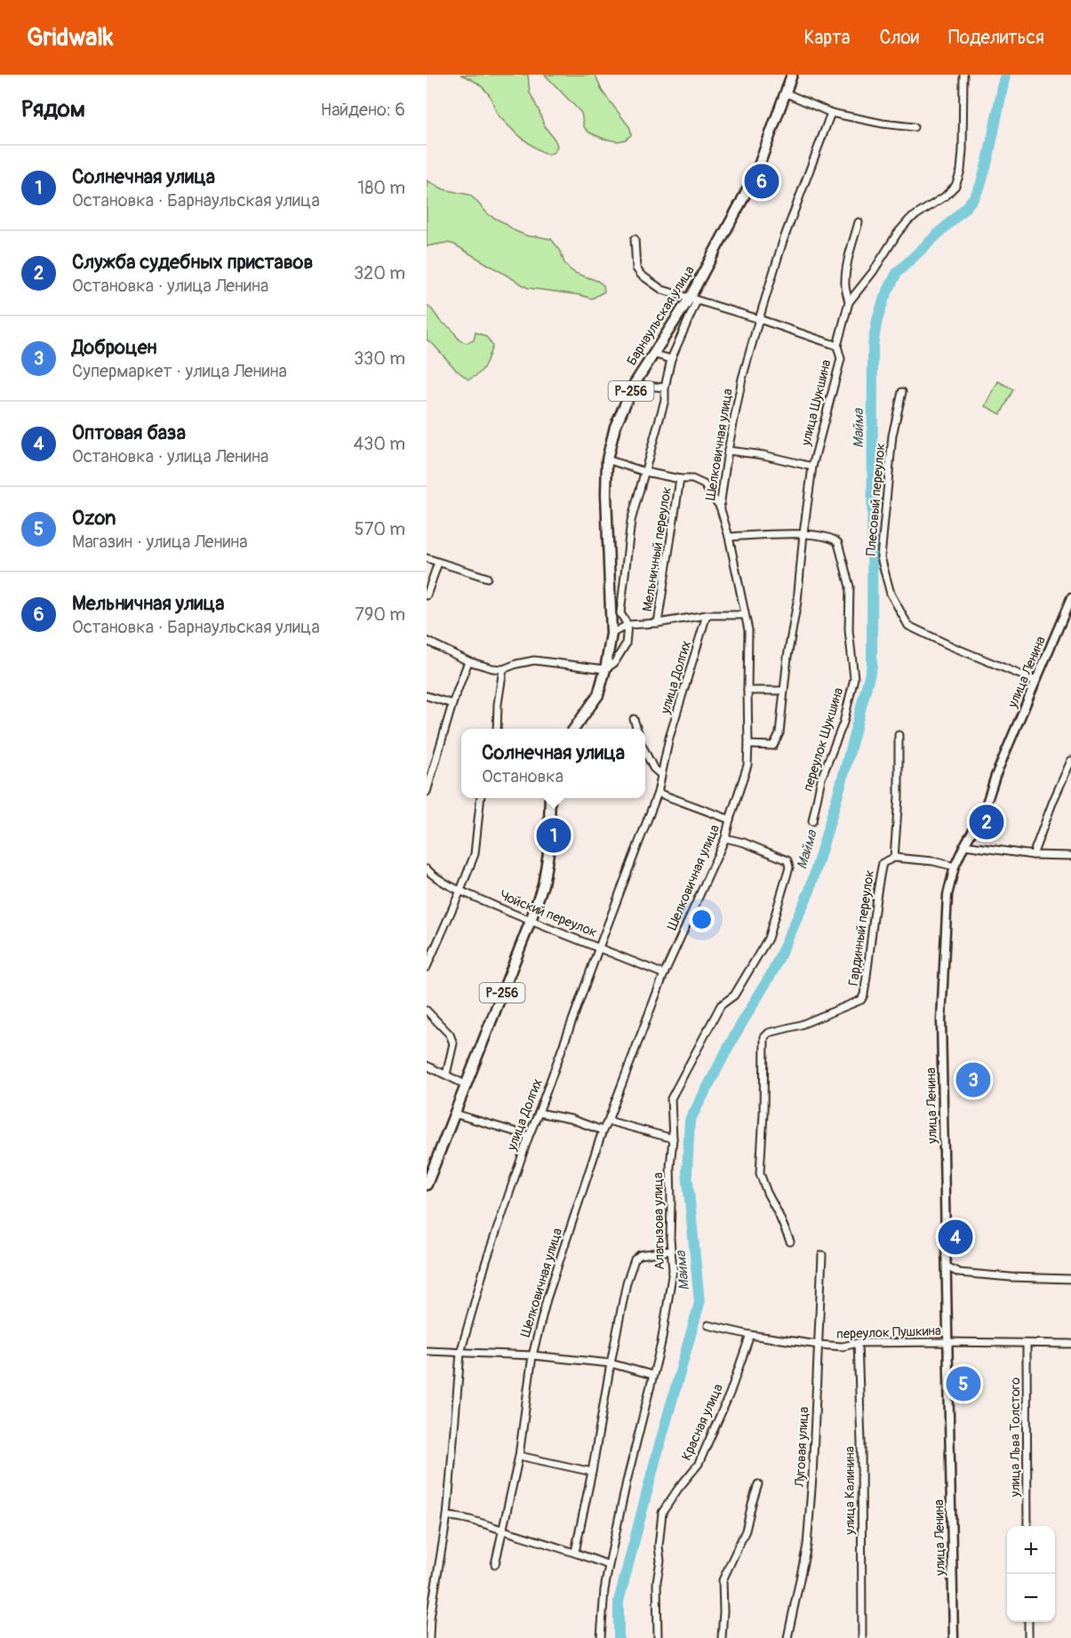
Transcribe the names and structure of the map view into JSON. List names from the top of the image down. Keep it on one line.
{"streets":{"main road":["Барнаульская улица","Р-256"],"street":["улица Шукшина","Шелковичная улица","Плесовый переулок","Мельничный переулок","улица Ленина","улица Долгих","переулок Шукшина","Чойский переулок","Гардинный переулок","Алагызова улица","переулок Пушкина","Красная улица","улица Льва Толстого","Луговая улица","улица Калинина"]},"crossings":[["Р-256","Чойский переулок"],["улица Шукшина","Шелковичная улица"],["улица Шукшина","переулок Шукшина"],["Шелковичная улица","Чойский переулок"],["Шелковичная улица","Алагызова улица"],["Плесовый переулок","улица Ленина"],["улица Ленина","переулок Пушкина"],["улица Долгих","Чойский переулок"],["переулок Пушкина","Красная улица"],["переулок Пушкина","улица Льва Толстого"],["переулок Пушкина","Луговая улица"],["переулок Пушкина","улица Калинина"]],"water":["Майма"],"page":{"header":"Gridwalk","nav":["Карта","Слои","Поделиться"],"heading":["Рядом","Найдено: 6"],"list":[{"mark":"1","name":"Солнечная улица","note":"Остановка · Барнаульская улица","value":"180 m"},{"mark":"2","name":"Служба судебных приставов","note":"Остановка · улица Ленина","value":"320 m"},{"mark":"3","name":"Доброцен","note":"Супермаркет · улица Ленина","value":"330 m"},{"mark":"4","name":"Оптовая база","note":"Остановка · улица Ленина","value":"430 m"},{"mark":"5","name":"Ozon","note":"Магазин · улица Ленина","value":"570 m"},{"mark":"6","name":"Мельничная улица","note":"Остановка · Барнаульская улица","value":"790 m"}],"pins":["6","2","1","3","4","5"],"popup":["Солнечная улица","Остановка"],"map_buttons":["+","−"]}}
